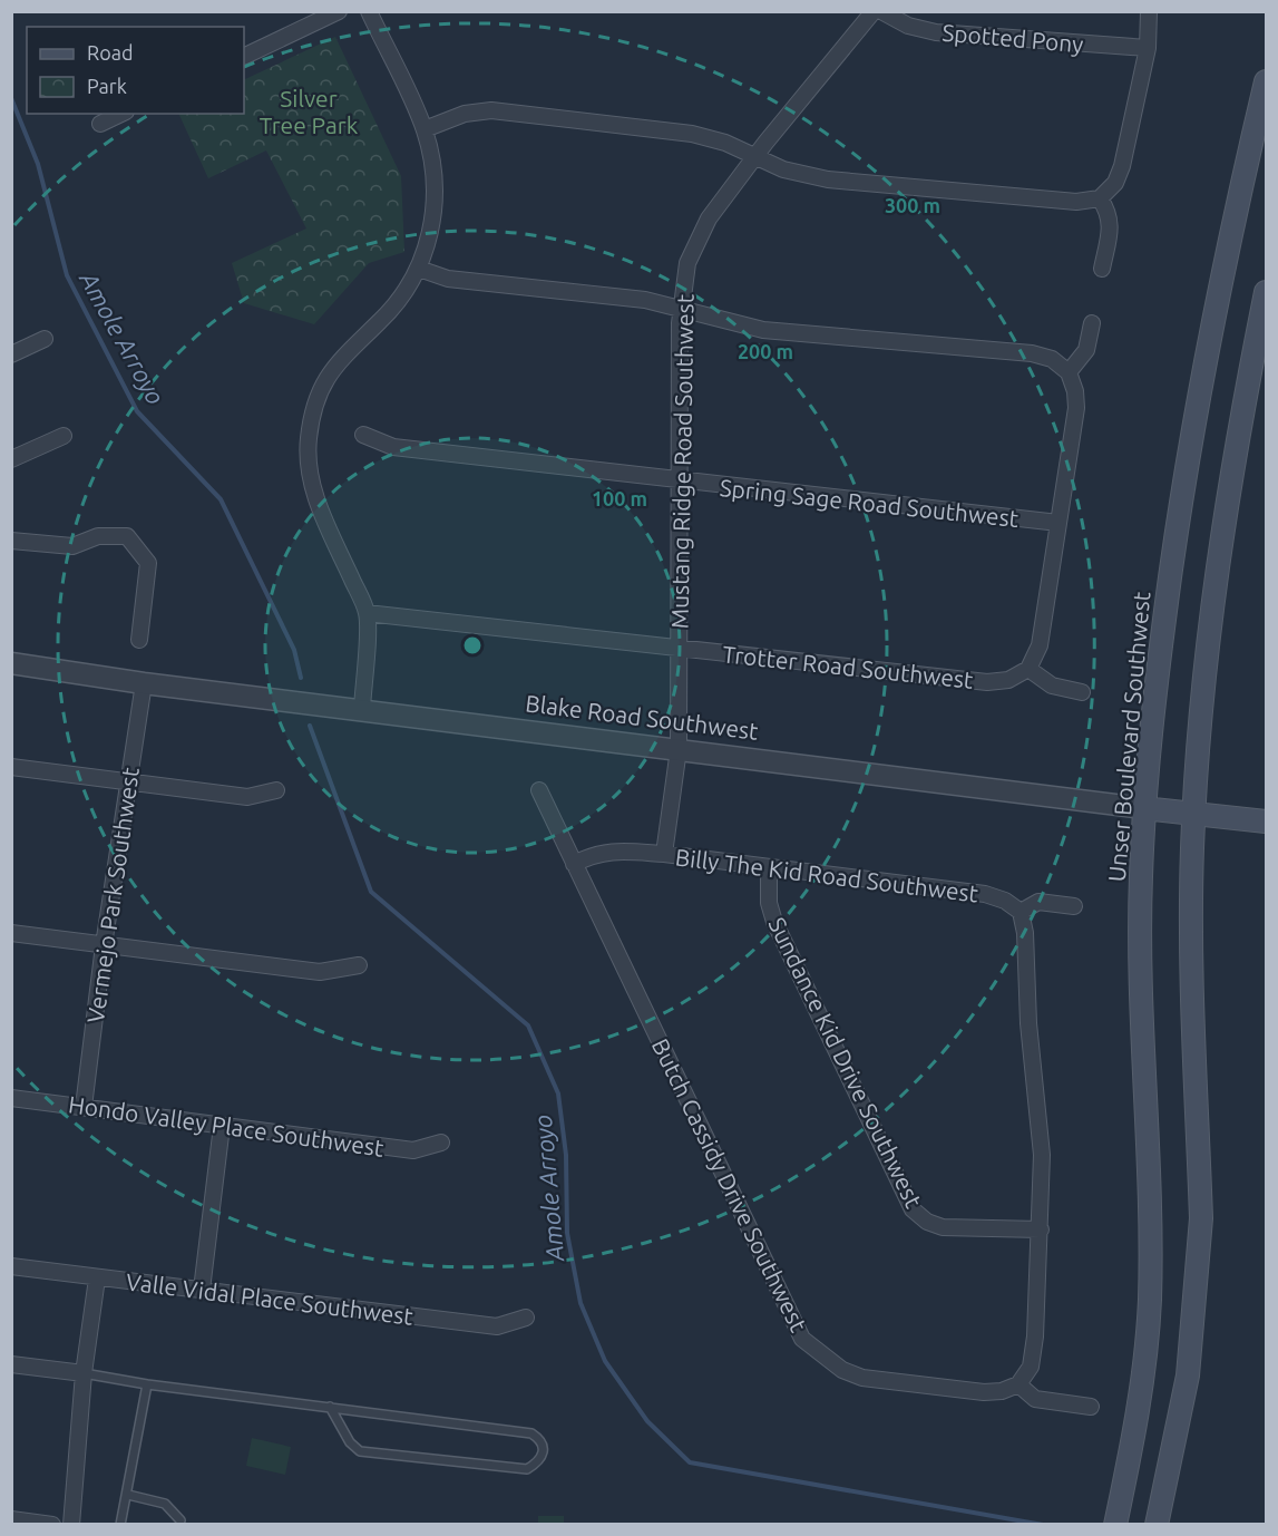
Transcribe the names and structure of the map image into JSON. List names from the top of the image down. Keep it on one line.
{"streets":{"main road":["Blake Road Southwest","Unser Boulevard Southwest"],"street":["Spotted Pony","Mustang Ridge Road Southwest","Spring Sage Road Southwest","Trotter Road Southwest","Billy The Kid Road Southwest","Vermejo Park Southwest","Sundance Kid Drive Southwest","Hondo Valley Place Southwest","Butch Cassidy Drive Southwest","Valle Vidal Place Southwest"]},"crossings":[["Mustang Ridge Road Southwest","Spring Sage Road Southwest"],["Mustang Ridge Road Southwest","Trotter Road Southwest"],["Mustang Ridge Road Southwest","Blake Road Southwest"],["Mustang Ridge Road Southwest","Billy The Kid Road Southwest"],["Blake Road Southwest","Unser Boulevard Southwest"],["Blake Road Southwest","Vermejo Park Southwest"],["Billy The Kid Road Southwest","Sundance Kid Drive Southwest"],["Billy The Kid Road Southwest","Butch Cassidy Drive Southwest"],["Vermejo Park Southwest","Hondo Valley Place Southwest"]],"water":["Amole Arroyo"],"parks":["Silver Tree Park"],"legend":["Road","Park"],"rings":["300 m","200 m","100 m"]}
